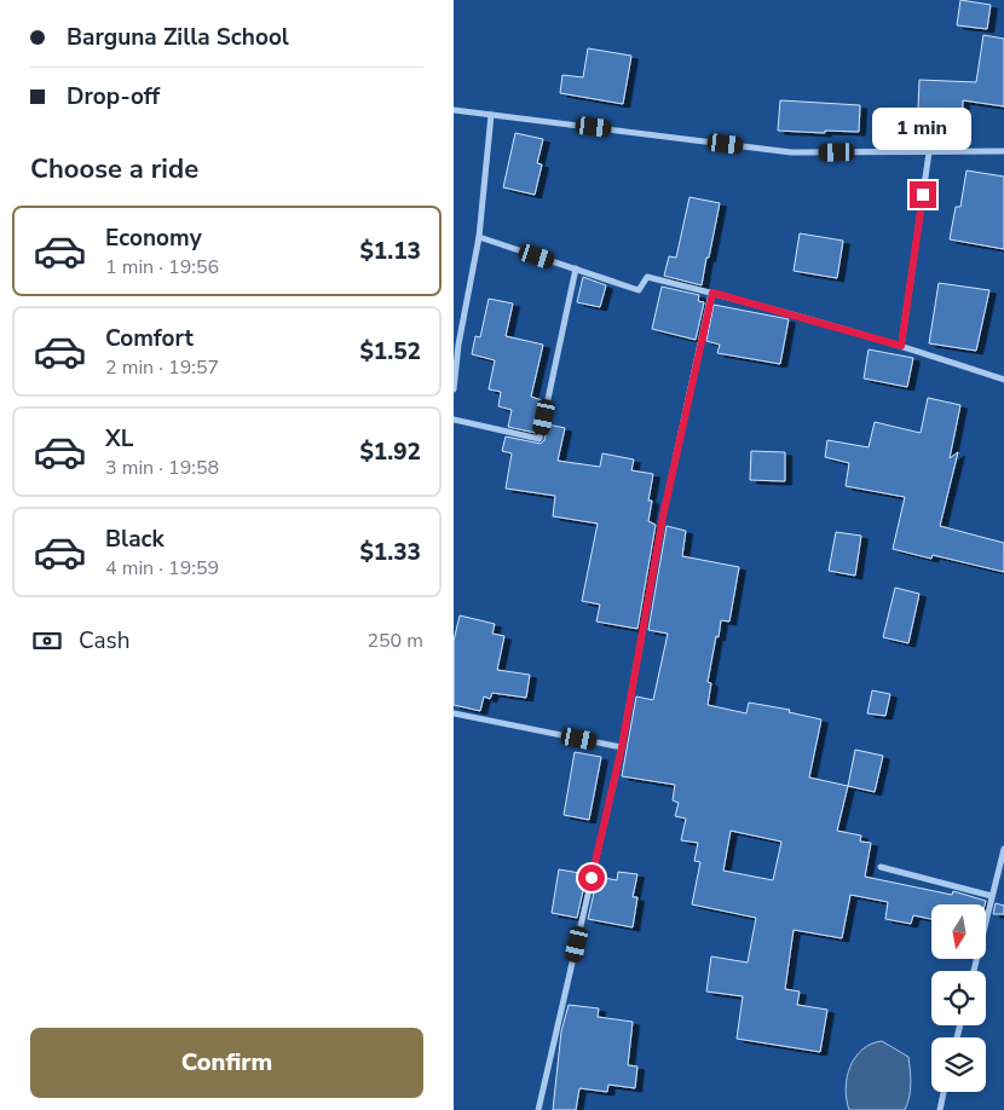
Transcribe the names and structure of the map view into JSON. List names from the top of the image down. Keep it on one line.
{"north":"bottom","page":{"banner":["Barguna Zilla School","Drop-off"],"bubble":"1 min","heading":"Choose a ride","list":[{"name":"Economy","note":"1 min · 19:56","value":"$1.13"},{"name":"Comfort","note":"2 min · 19:57","value":"$1.52"},{"name":"XL","note":"3 min · 19:58","value":"$1.92"},{"name":"Black","note":"4 min · 19:59","value":"$1.33"}],"pay":["Cash","250 m"],"buttons":"Confirm"}}
